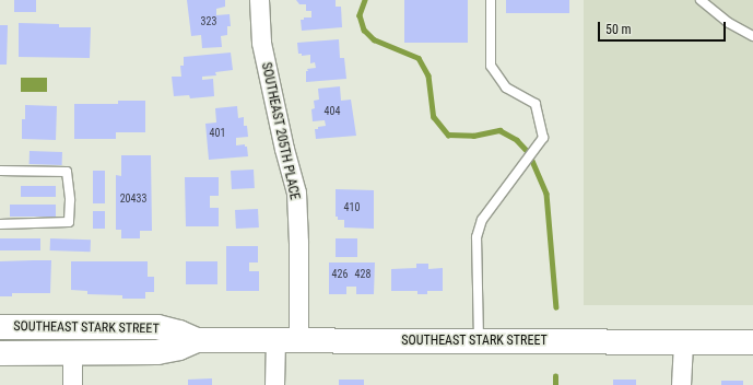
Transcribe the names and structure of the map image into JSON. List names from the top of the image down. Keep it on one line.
{"streets":{"main road":["SOUTHEAST STARK STREET"],"street":["SOUTHEAST 205TH PLACE"]},"crossings":[["SOUTHEAST 205TH PLACE","SOUTHEAST STARK STREET"]],"house_numbers":["323","404","401","20433","410","426","428"],"scale_bar":"50 m"}
